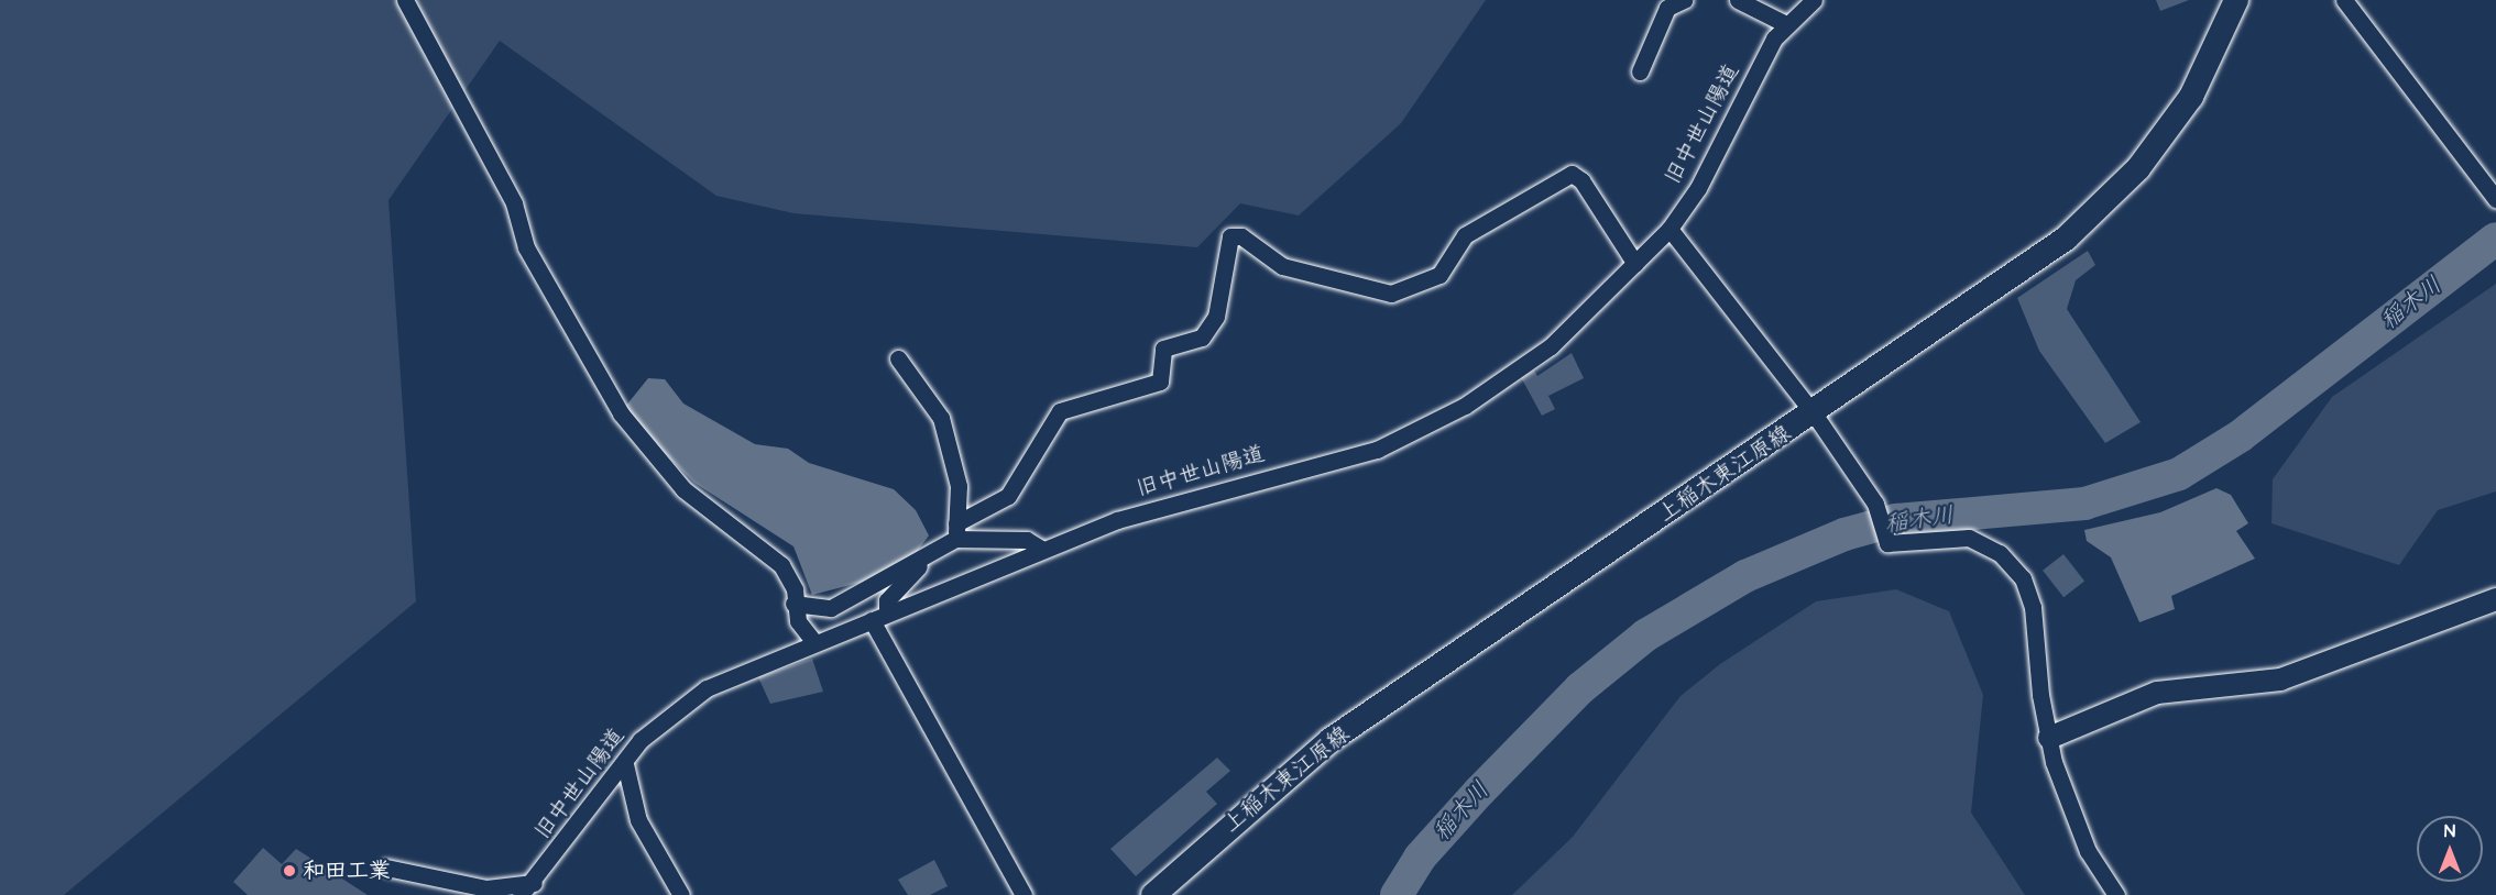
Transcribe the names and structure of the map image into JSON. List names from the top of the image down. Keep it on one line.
{"streets":{"main road":["上稲木東江原線"],"street":["旧中世山陽道"]},"water":["稲木川"],"places":["和田工業"],"north":"top"}
